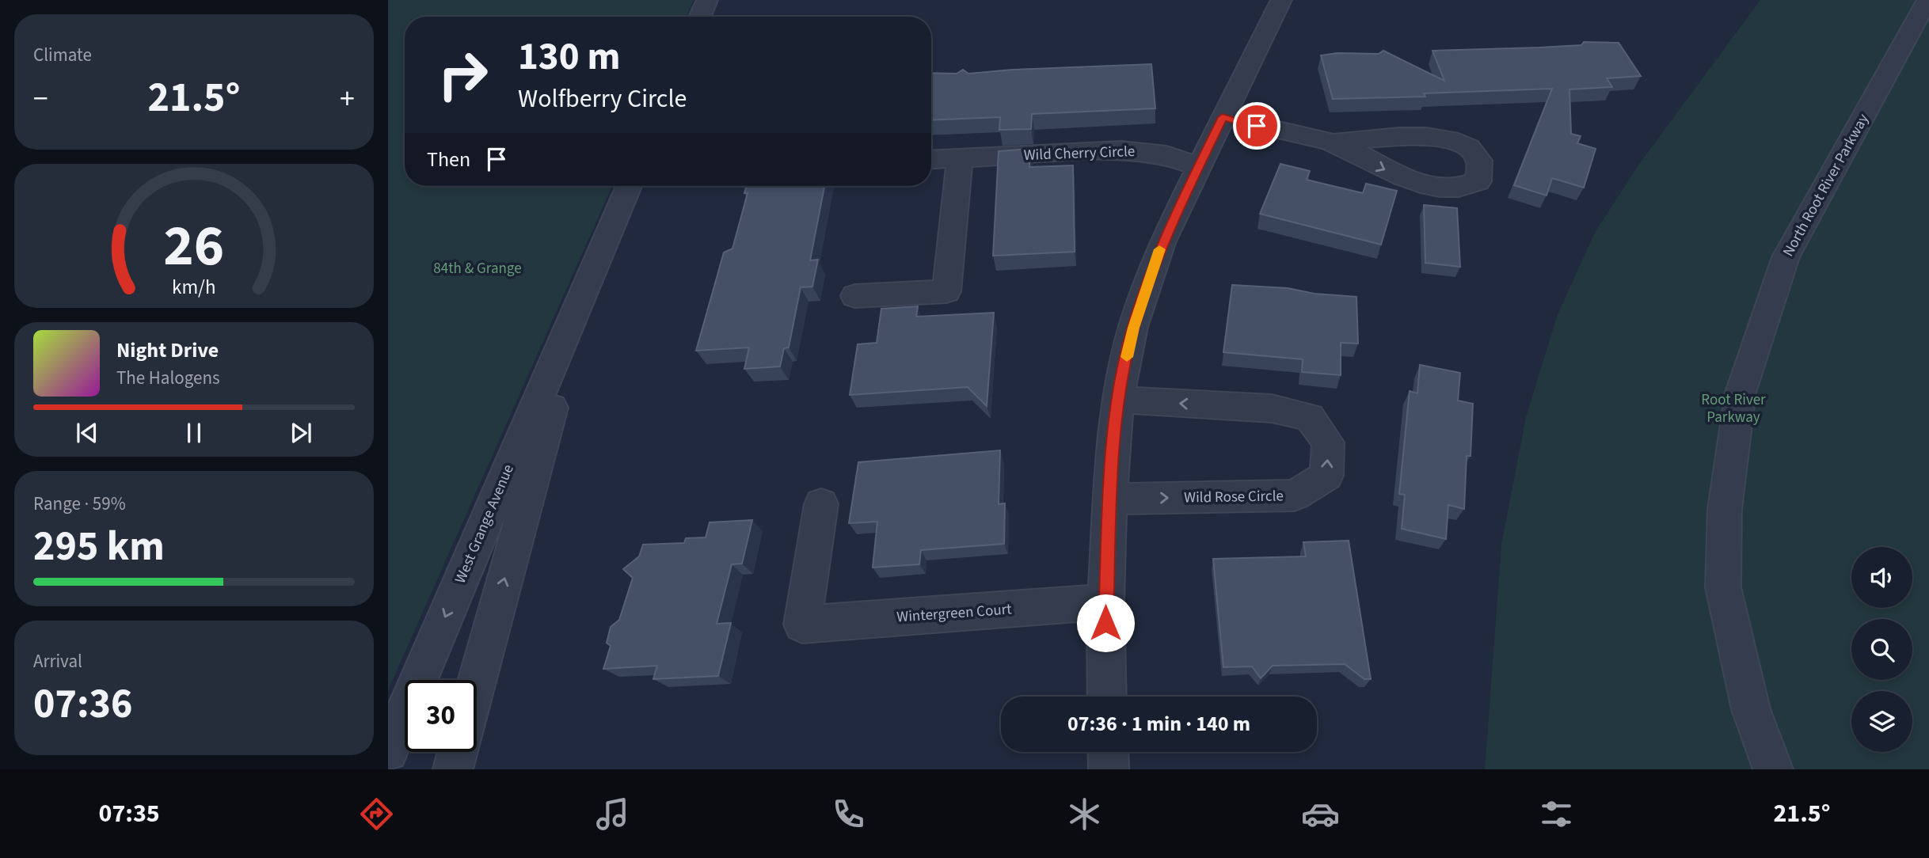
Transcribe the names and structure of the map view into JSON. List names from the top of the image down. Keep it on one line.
{"streets":{"street":["Wild Cherry Circle","North Root River Parkway","Wild Rose Circle","West Grange Avenue","Wintergreen Court"]},"parks":["84th & Grange","Root River Parkway"],"page":{"tile":["Climate",["Range · 59%","295 km"],["Arrival","07:36"]],"turn":["130 m","Wolfberry Circle"],"heat":["−","21.5°","+"],"then":"Then","song":["Night Drive","The Halogens"],"limit":"30","trip":"07:36 · 1 min · 140 m","tabs":["07:35","21.5°"],"gauge":["26","km/h"]}}
